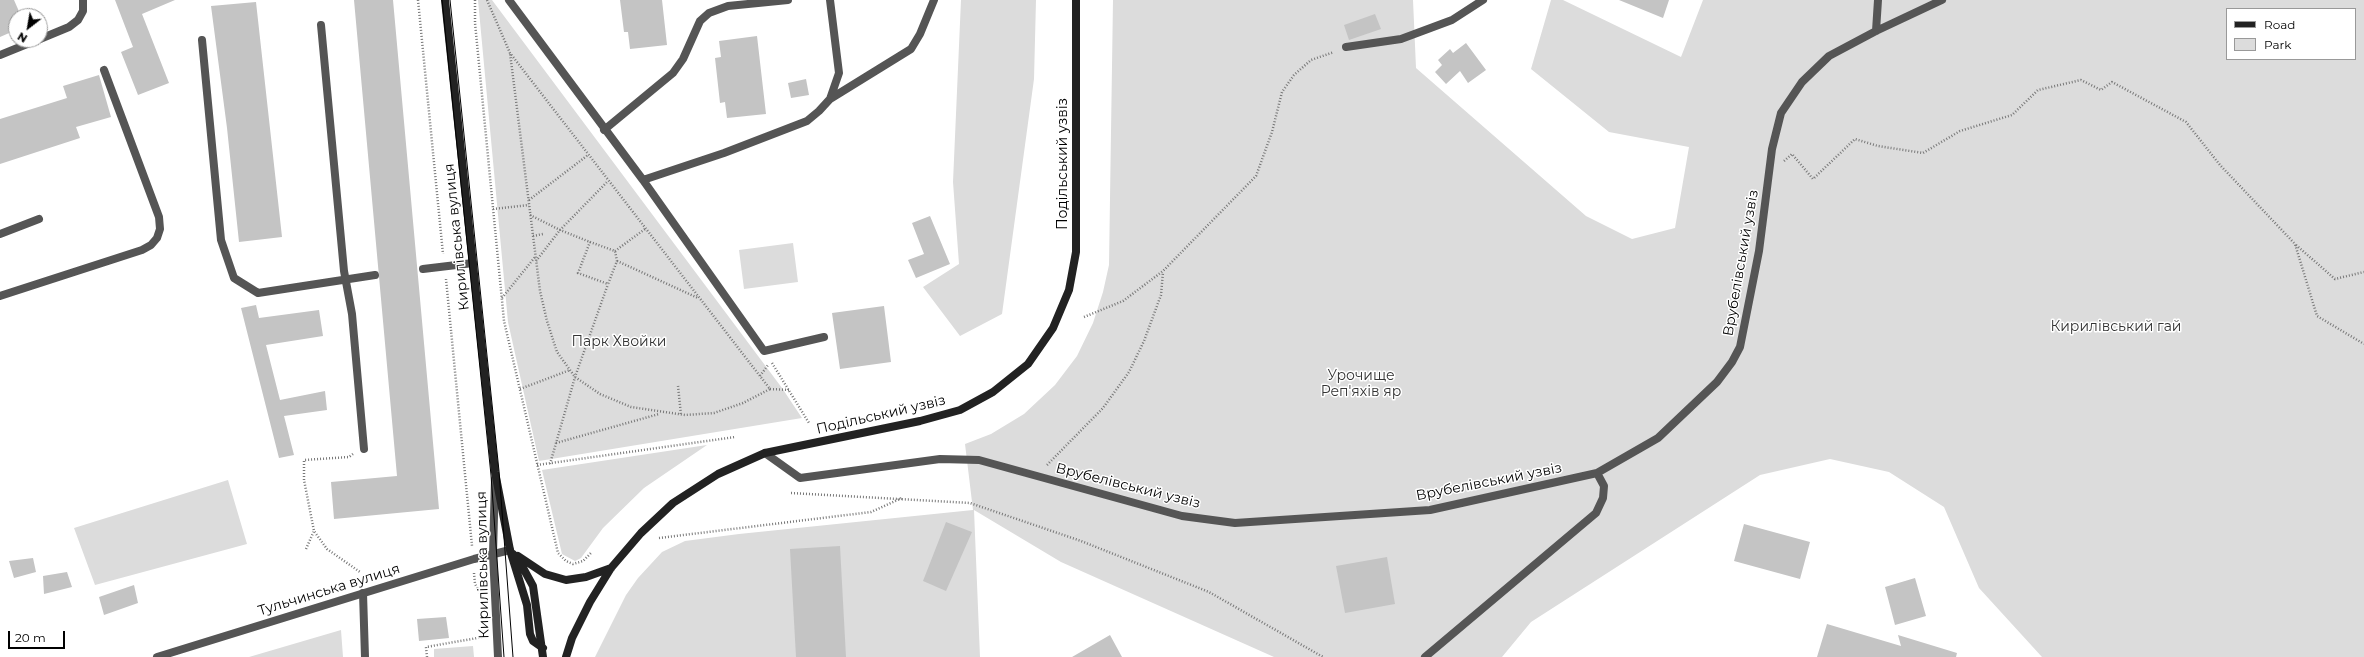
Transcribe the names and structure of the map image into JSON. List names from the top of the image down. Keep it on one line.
{"streets":{"street":["Подільський узвіз","Кирилівська вулиця","Врубелівський узвіз","Тульчинська вулиця"]},"crossings":[["Подільський узвіз","Врубелівський узвіз"],["Кирилівська вулиця","Тульчинська вулиця"]],"parks":["Кирилівський гай","Парк Хвойки","Урочище Реп'яхів яр"],"legend":["Road","Park"],"scale_bar":"20 m","north":"bottom left"}
